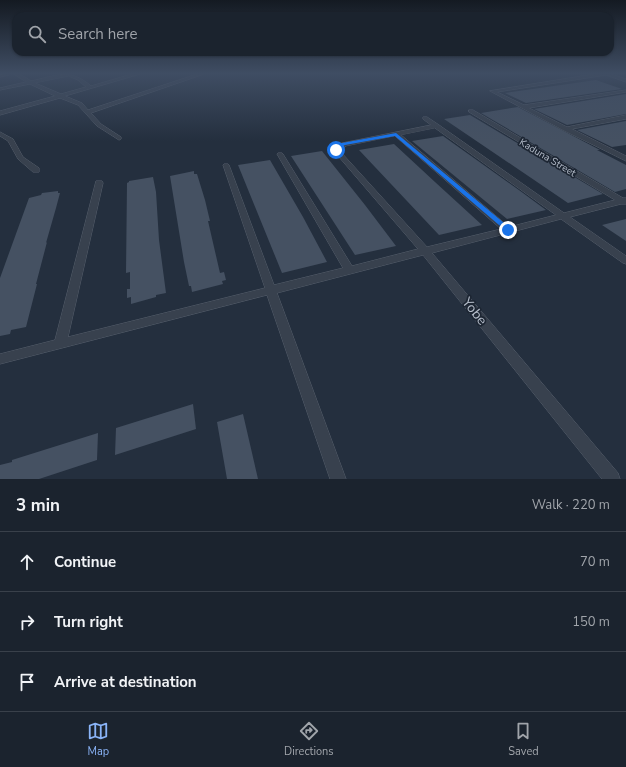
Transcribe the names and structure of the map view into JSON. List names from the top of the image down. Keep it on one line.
{"streets":{"street":["Kaduna Street","Yobe"]},"page":{"search":"Search here","heading":["3 min","Walk · 220 m"],"list":[["Continue","70 m"],["Turn right","150 m"],"Arrive at destination"],"nav":["Map","Directions","Saved"]}}
